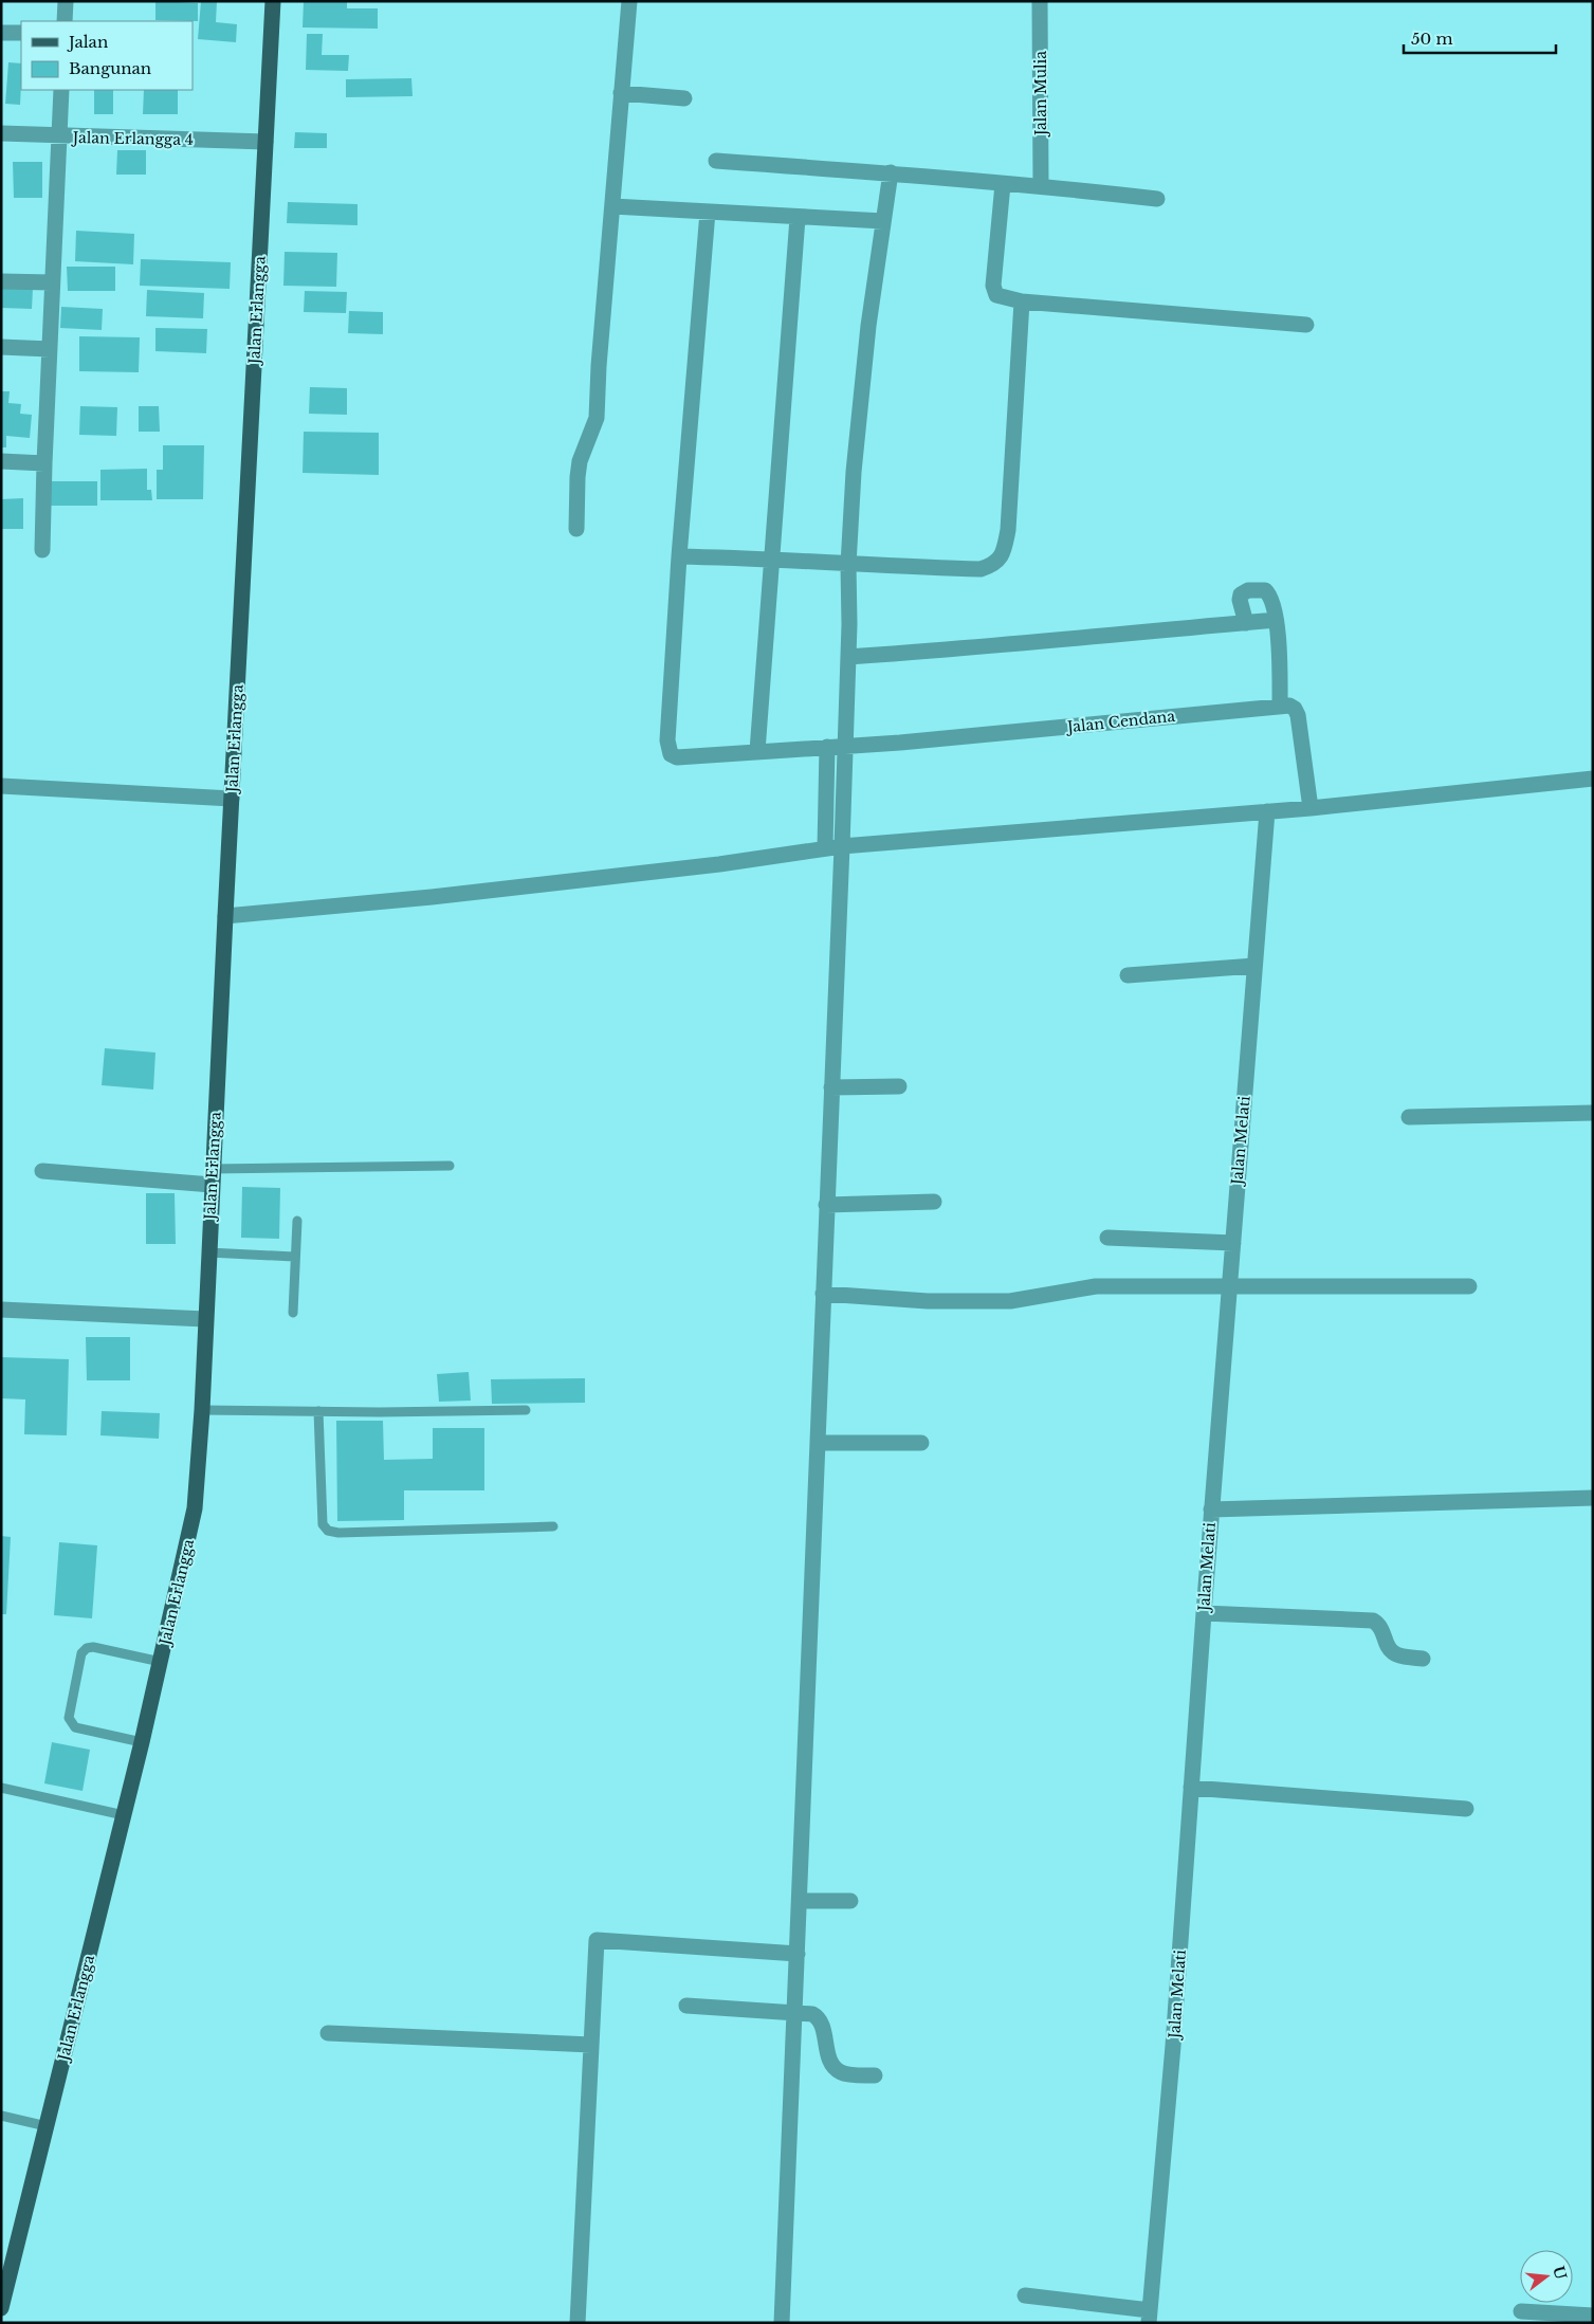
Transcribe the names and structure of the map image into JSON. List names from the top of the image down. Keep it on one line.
{"streets":{"main road":["Jalan Erlangga"],"street":["Jalan Mulia","Jalan Erlangga 4","Jalan Cendana","Jalan Melati"]},"crossings":[["Jalan Erlangga 4","Jalan Erlangga"]],"legend":["Jalan","Bangunan"],"scale_bar":"50 m","north":"right"}
